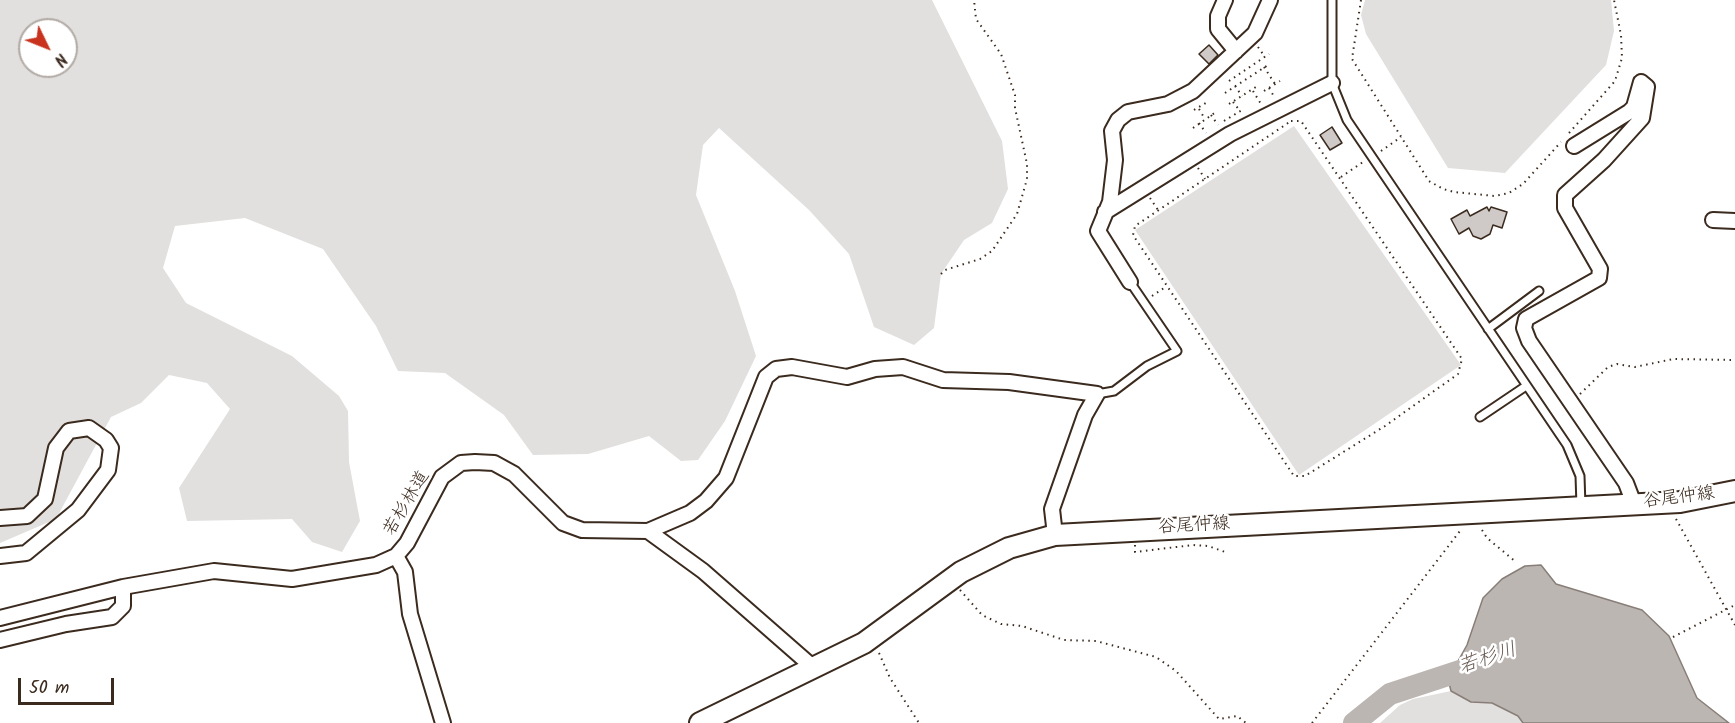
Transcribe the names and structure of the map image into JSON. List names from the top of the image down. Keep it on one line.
{"streets":{"main road":["谷尾仲線"],"street":["若杉林道"]},"water":["若杉川"],"scale_bar":"50 m","north":"bottom right"}
